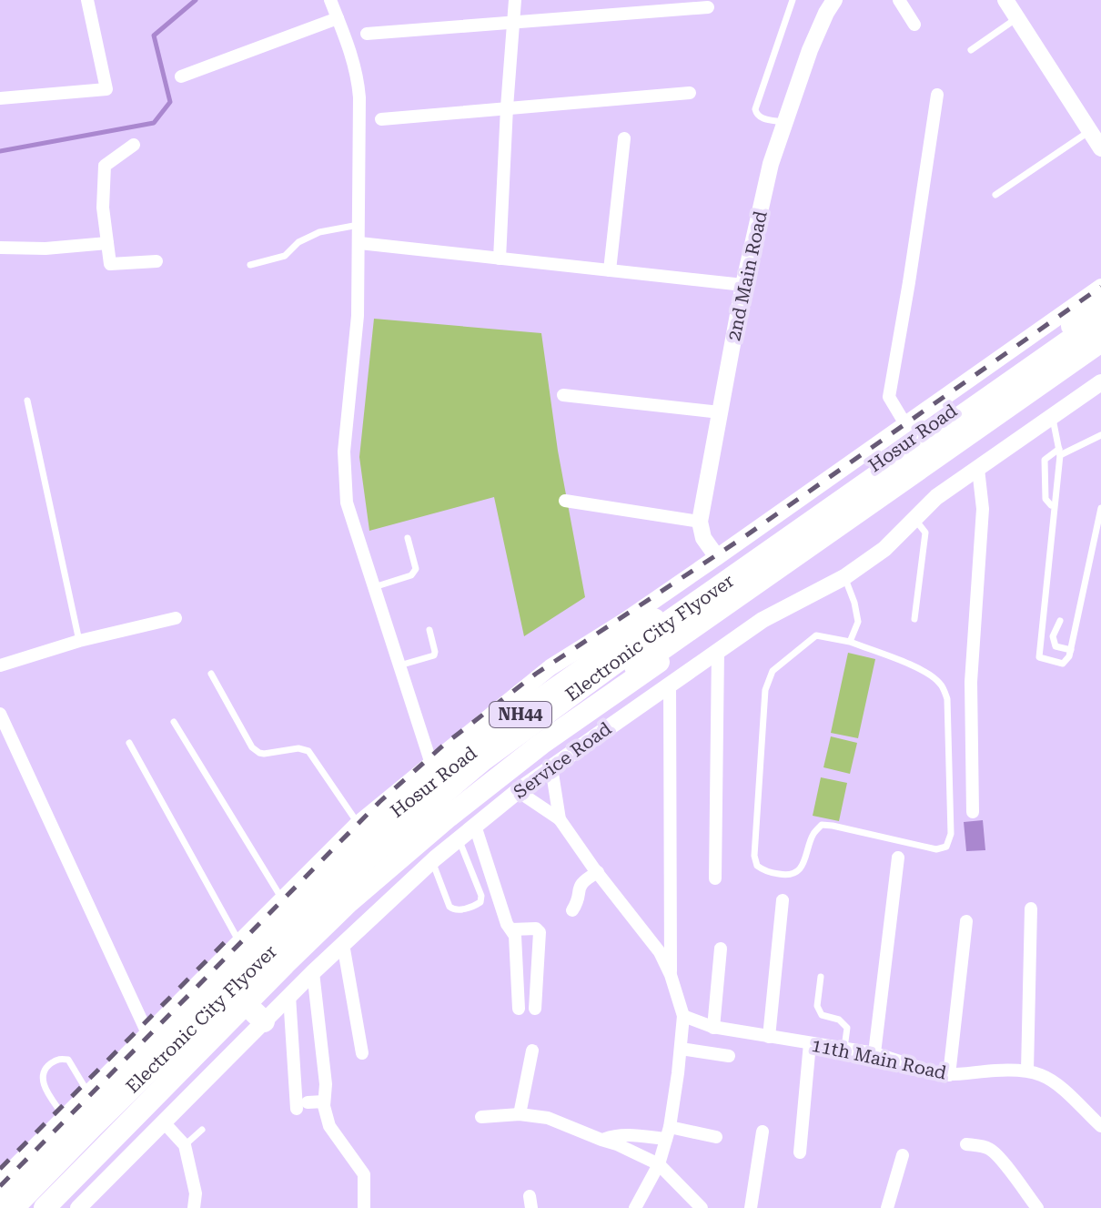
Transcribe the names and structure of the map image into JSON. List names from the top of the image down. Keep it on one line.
{"streets":{"highway":["Hosur Road","Electronic City Flyover","NH44"],"street":["2nd Main Road","Service Road","11th Main Road"]}}
